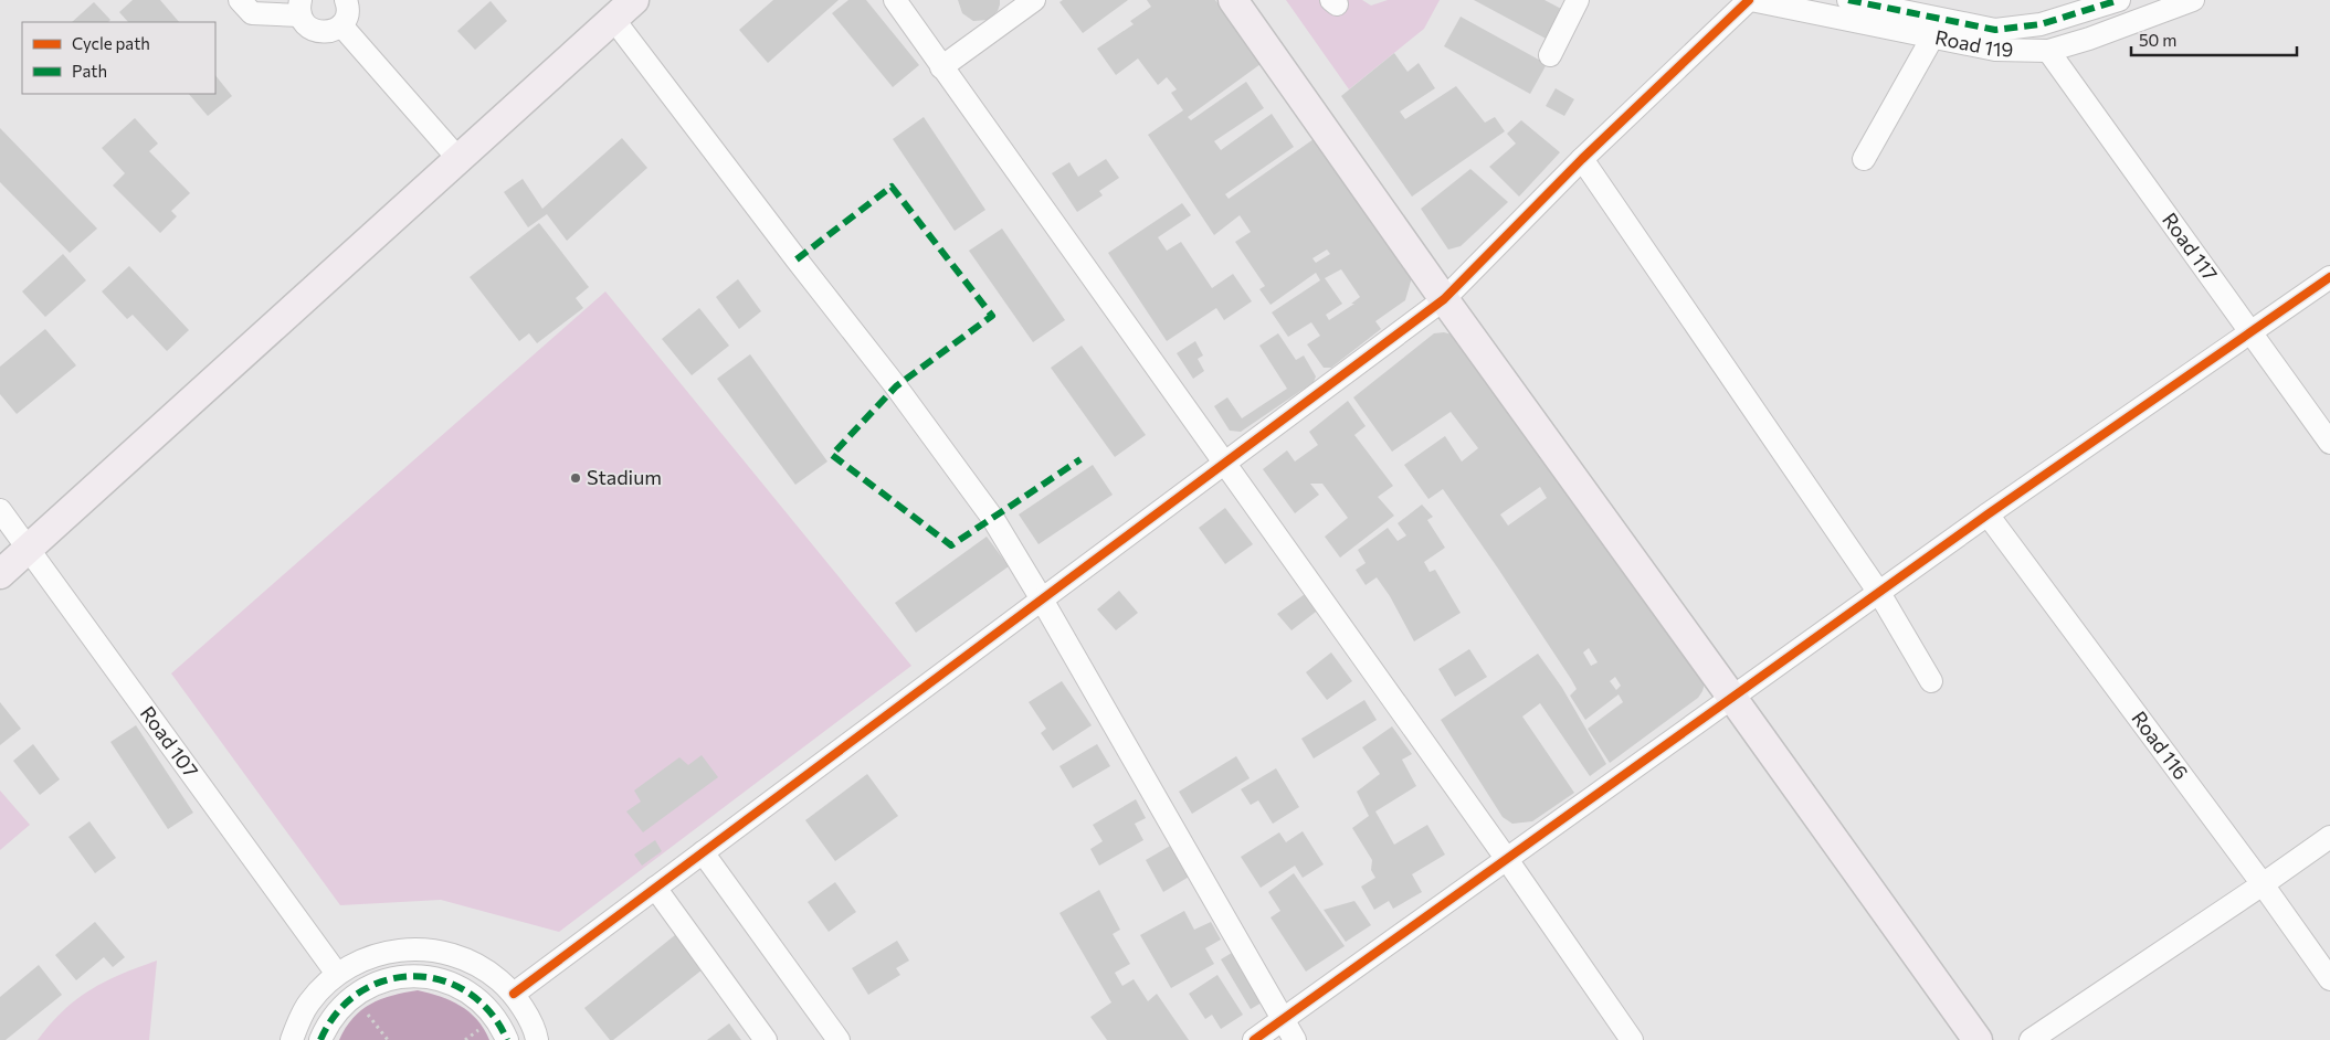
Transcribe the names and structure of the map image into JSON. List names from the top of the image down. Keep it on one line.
{"streets":{"street":["Road 119","Road 117","Road 107","Road 116"]},"crossings":[["Road 119","Road 117"]],"places":["Stadium"],"legend":["Cycle path","Path"],"scale_bar":"50 m"}
